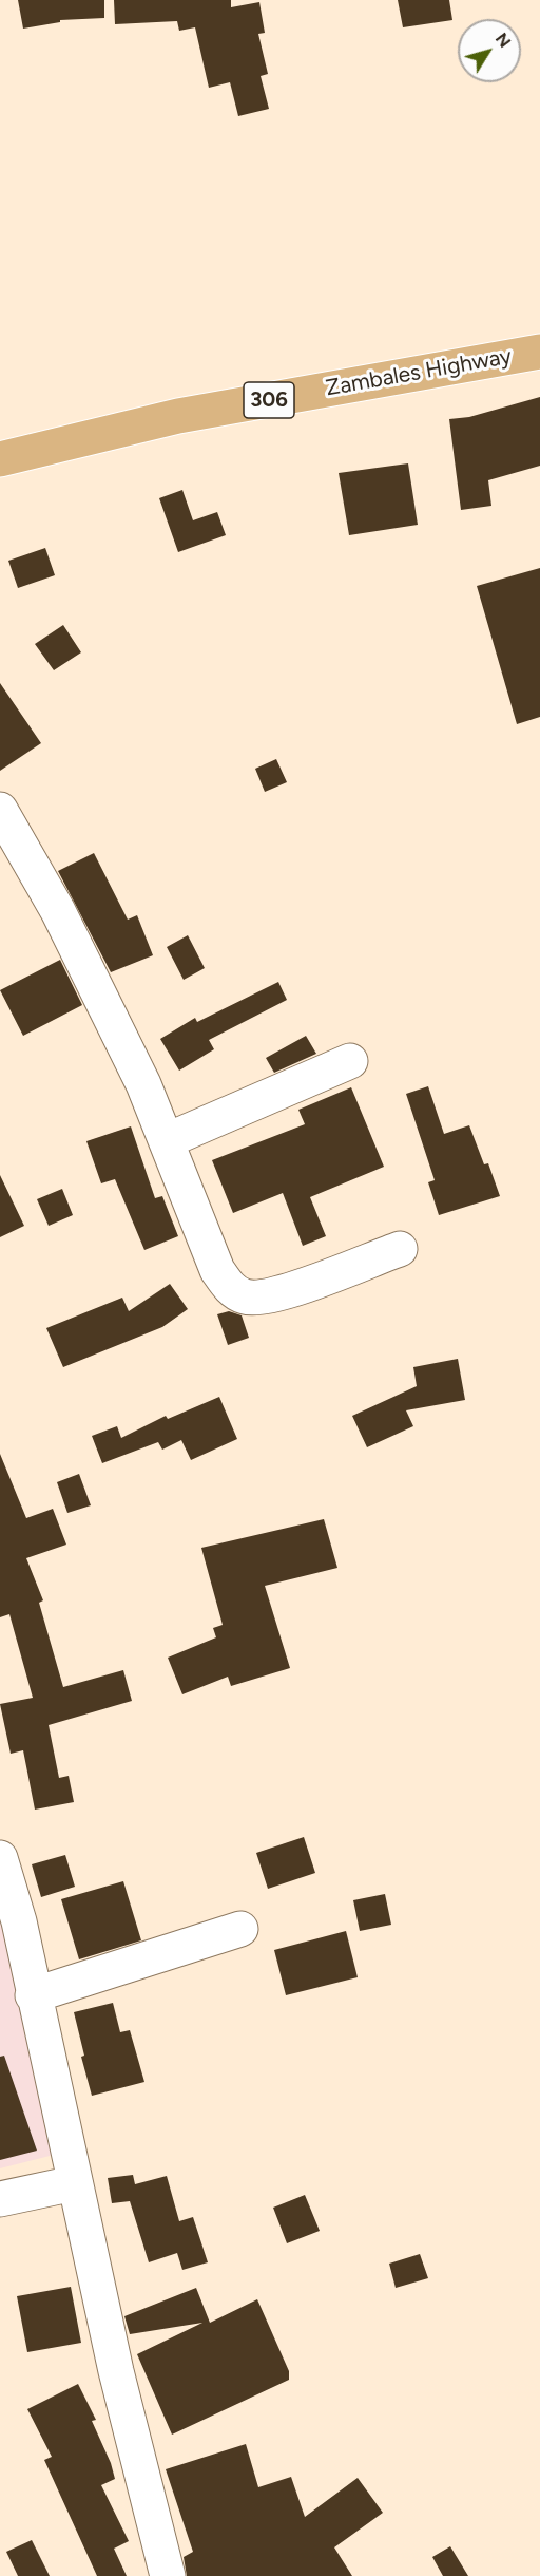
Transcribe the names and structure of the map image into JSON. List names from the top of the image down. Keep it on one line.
{"streets":{"main road":["Zambales Highway","306"]},"north":"top right"}
